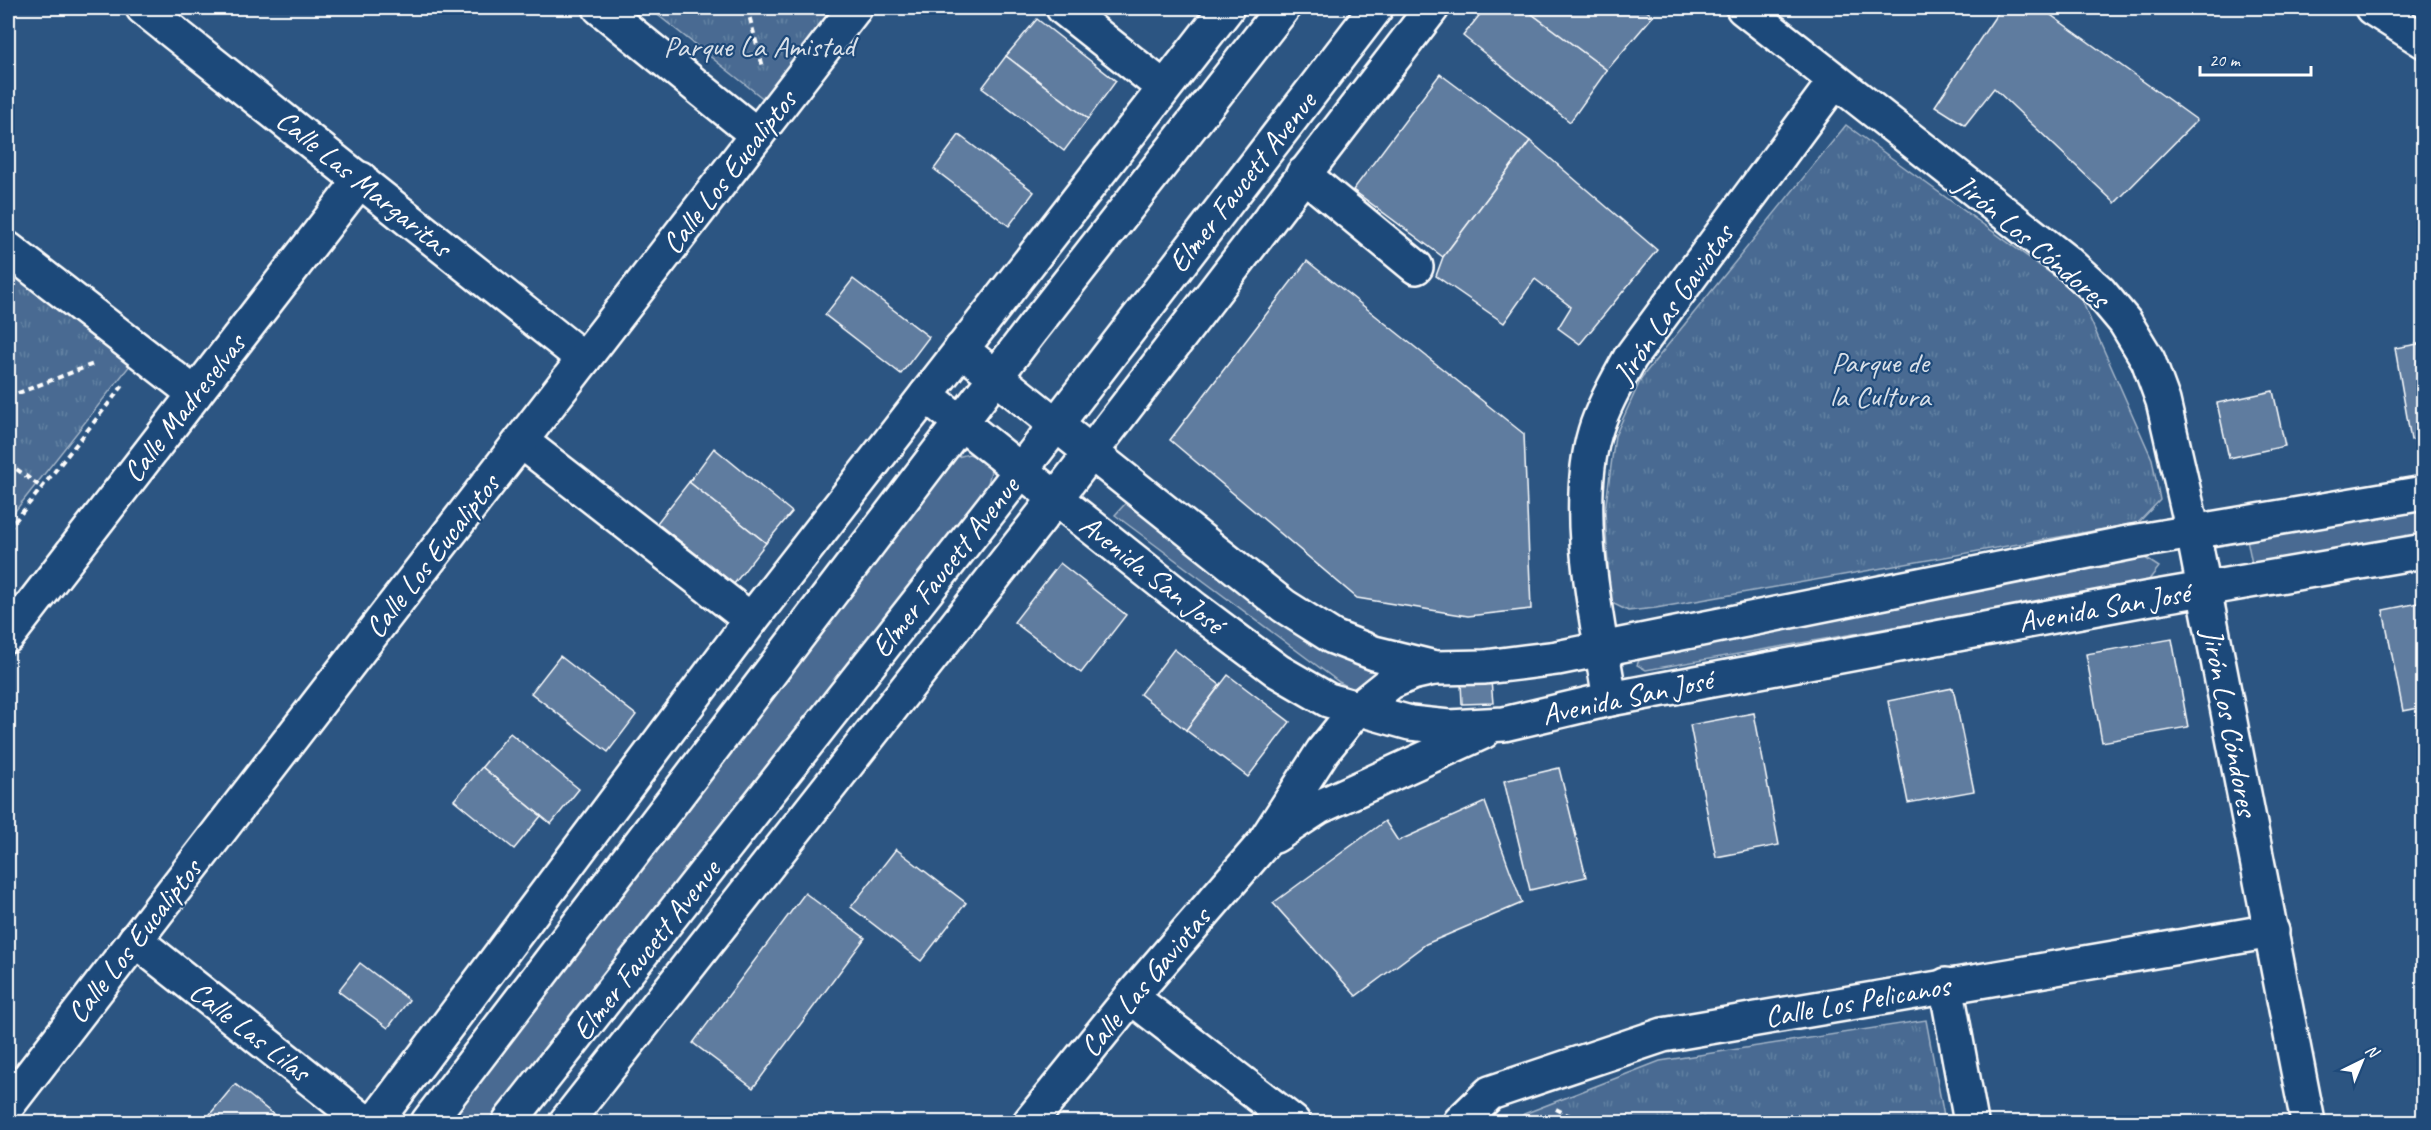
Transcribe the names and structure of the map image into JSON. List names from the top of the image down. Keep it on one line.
{"streets":{"street":["Calle Los Eucaliptos","Elmer Faucett Avenue","Calle Las Margaritas","Jirón Los Cóndores","Jirón Las Gaviotas","Calle Madreselvas","Avenida San José","Calle Las Gaviotas","Calle Los Pelicanos","Calle Las Lilas"]},"crossings":[["Calle Los Eucaliptos","Calle Las Margaritas"],["Calle Los Eucaliptos","Calle Las Lilas"],["Elmer Faucett Avenue","Avenida San José"],["Calle Las Margaritas","Calle Madreselvas"],["Jirón Los Cóndores","Jirón Las Gaviotas"],["Jirón Los Cóndores","Avenida San José"],["Jirón Los Cóndores","Calle Los Pelicanos"],["Jirón Las Gaviotas","Avenida San José"],["Avenida San José","Calle Las Gaviotas"]],"parks":["Parque La Amistad","Parque de la Cultura"],"scale_bar":"20 m","north":"top right"}
